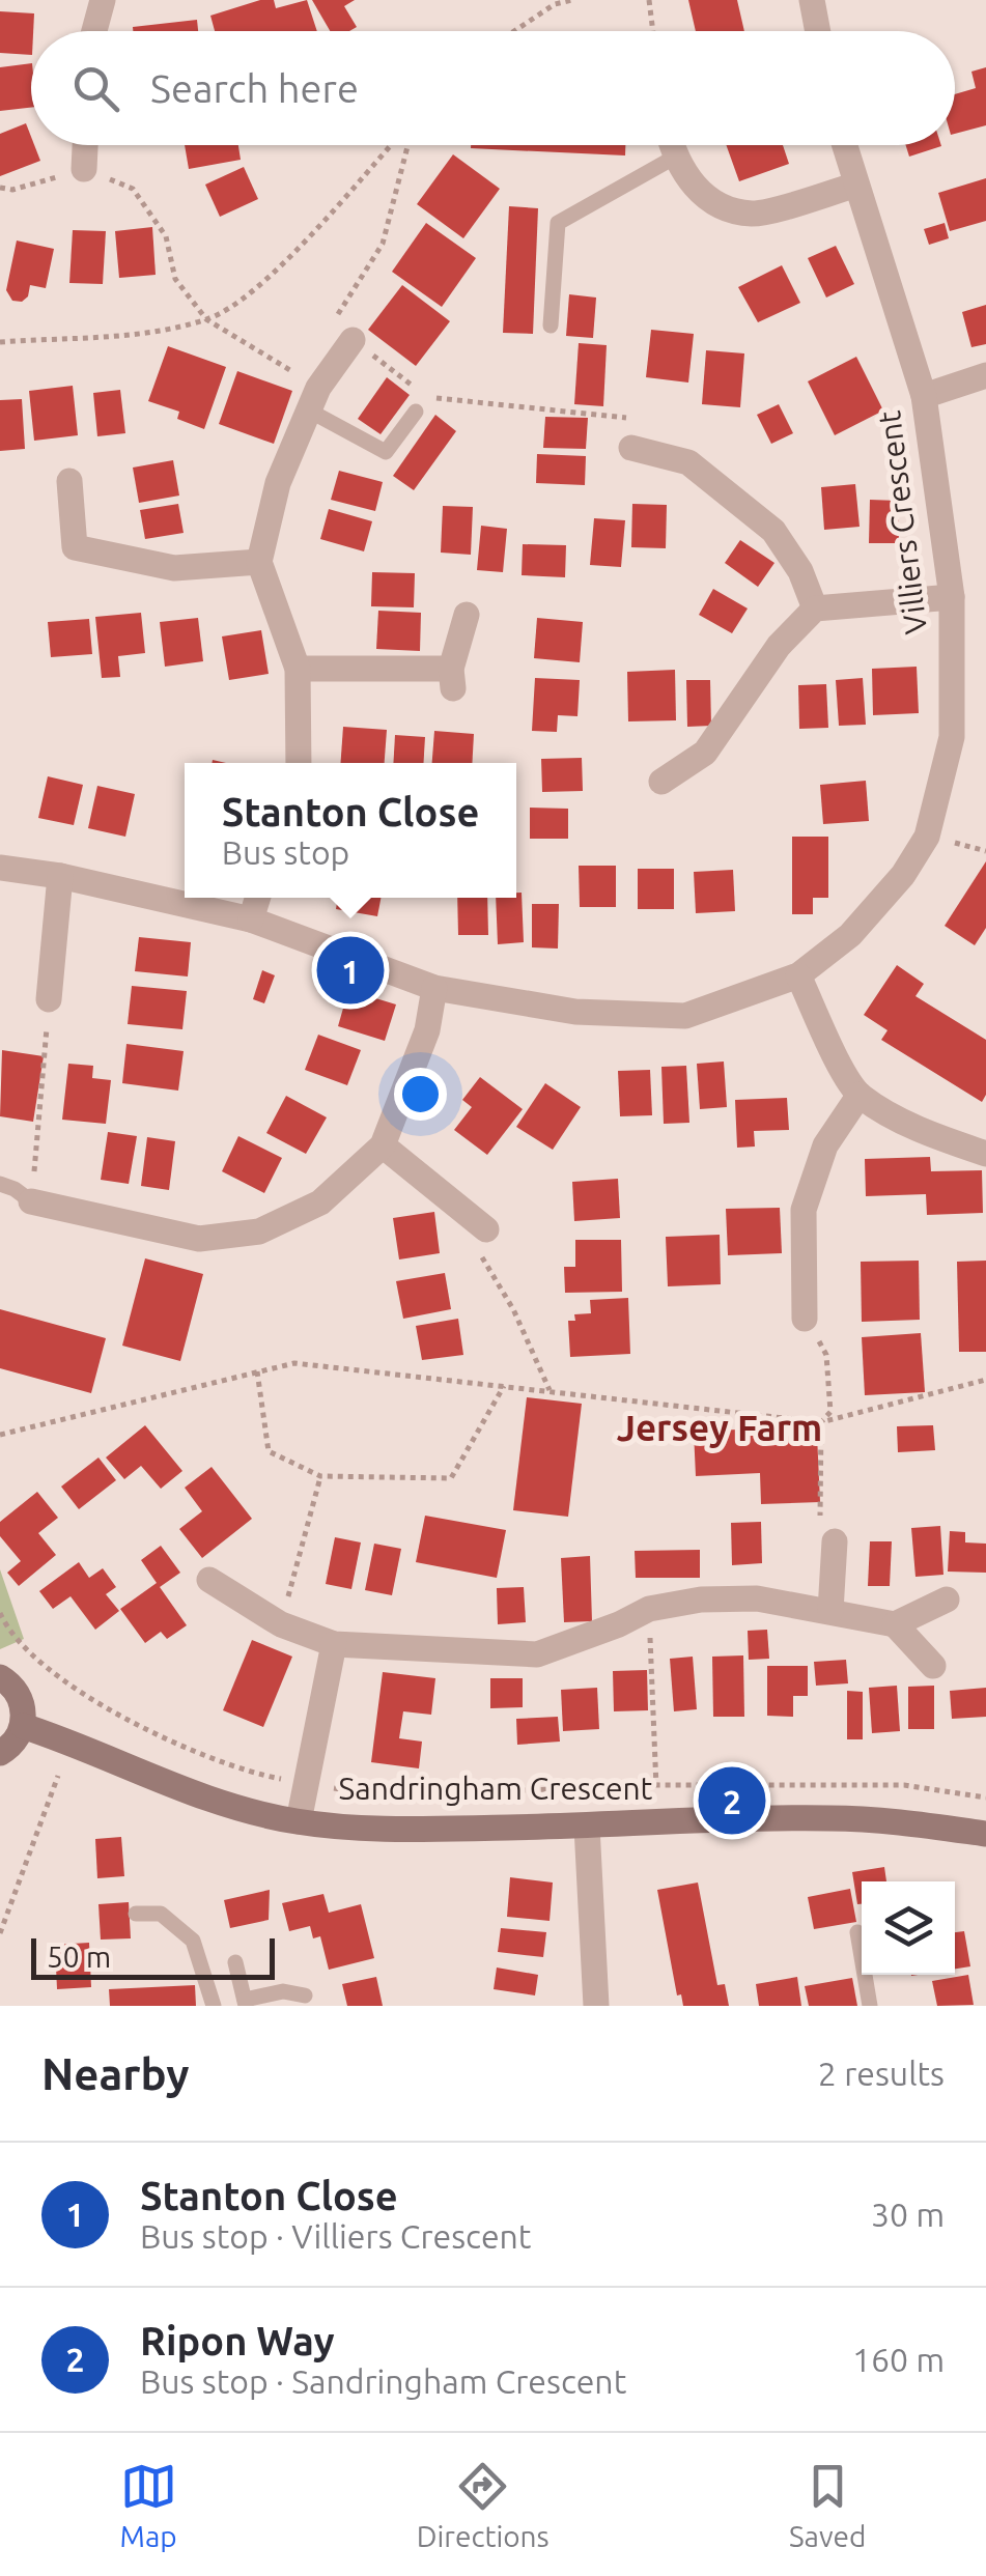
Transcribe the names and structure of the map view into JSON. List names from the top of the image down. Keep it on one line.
{"streets":{"street":["Villiers Crescent","Sandringham Crescent"]},"districts":["Jersey Farm"],"scale_bar":"50 m","page":{"search":"Search here","popup":["Stanton Close","Bus stop"],"pins":["1","2"],"scale":"50 m","heading":["Nearby","2 results"],"list":[{"mark":"1","name":"Stanton Close","note":"Bus stop · Villiers Crescent","value":"30 m"},{"mark":"2","name":"Ripon Way","note":"Bus stop · Sandringham Crescent","value":"160 m"}],"nav":["Map","Directions","Saved"]}}
